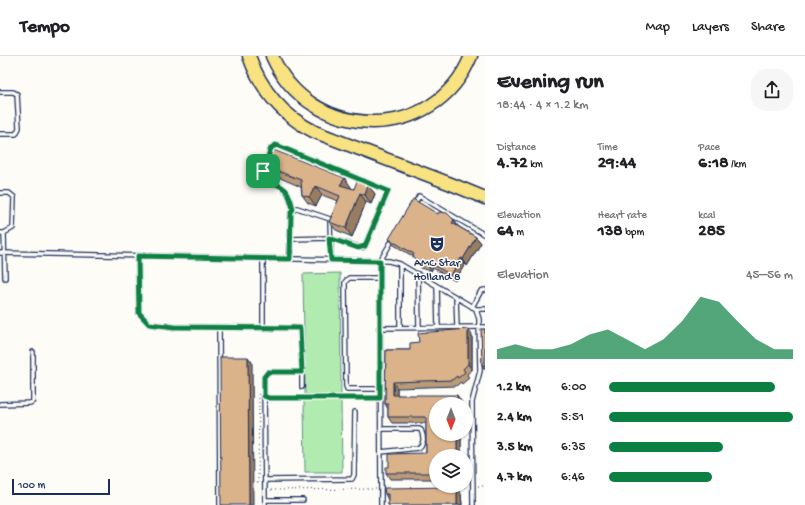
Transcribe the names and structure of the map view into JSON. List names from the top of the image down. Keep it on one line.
{"places":{"theatre":["AMC Star Holland 8"]},"scale_bar":"100 m","north":"bottom","page":{"header":"Tempo","nav":["Map","Layers","Share"],"heading":["Evening run","18:44 · 4 × 1.2 km"],"stats":[["Distance","4.72 km"],["Time","29:44"],["Pace","6:18 /km"],["Elevation","64 m"],["Heart rate","138 bpm"],["kcal","285"]],"chart":["Elevation","45–56 m"],"list":[{"name":"1.2 km","note":"6:00"},{"name":"2.4 km","note":"5:51"},{"name":"3.5 km","note":"6:35"},{"name":"4.7 km","note":"6:46"}],"scale":"100 m"}}
